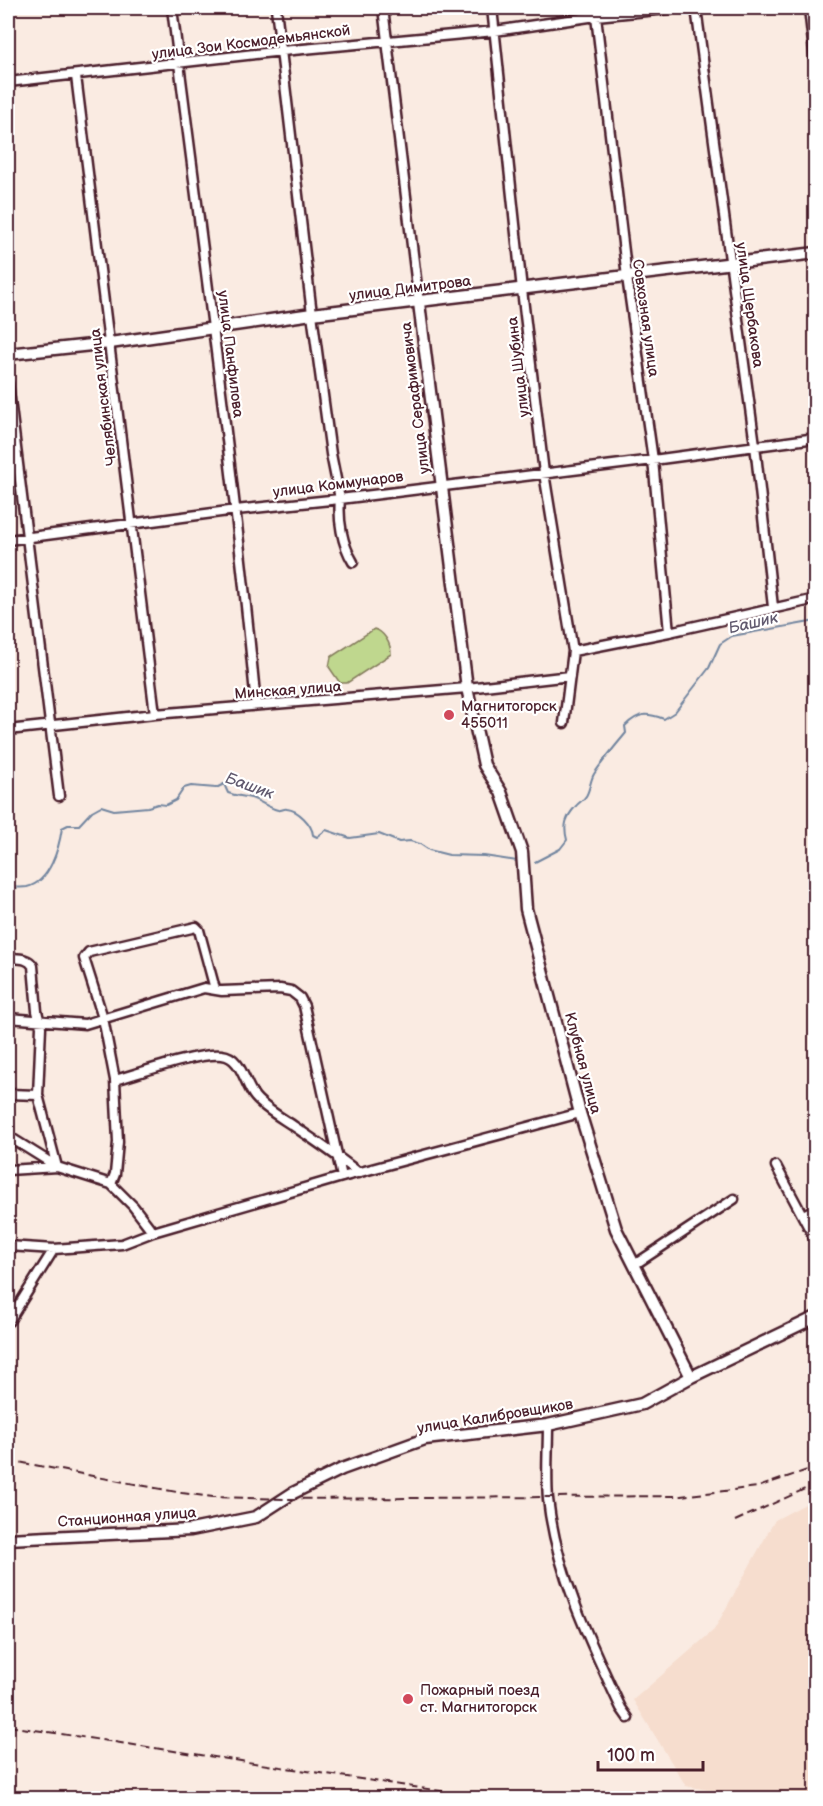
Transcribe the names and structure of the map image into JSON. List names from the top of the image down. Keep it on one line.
{"streets":{"street":["улица Зои Космодемьянской","улица Димитрова","улица Щербакова","Совхозная улица","улица Панфилова","улица Шубина","Челябинская улица","улица Серафимовича","улица Коммунаров","Минская улица","Клубная улица","улица Калибровщиков","Станционная улица"]},"crossings":[["улица Зои Космодемьянской","Совхозная улица"],["улица Зои Космодемьянской","улица Панфилова"],["улица Зои Космодемьянской","улица Шубина"],["улица Зои Космодемьянской","Челябинская улица"],["улица Зои Космодемьянской","улица Серафимовича"],["улица Димитрова","улица Щербакова"],["улица Димитрова","Совхозная улица"],["улица Димитрова","улица Панфилова"],["улица Димитрова","улица Шубина"],["улица Димитрова","Челябинская улица"],["улица Димитрова","улица Серафимовича"],["улица Щербакова","улица Коммунаров"],["Совхозная улица","улица Коммунаров"],["улица Панфилова","улица Коммунаров"],["улица Панфилова","Минская улица"],["улица Шубина","улица Коммунаров"],["улица Шубина","Минская улица"],["Челябинская улица","улица Коммунаров"],["Челябинская улица","Минская улица"],["улица Серафимовича","улица Коммунаров"],["улица Серафимовича","Минская улица"],["улица Серафимовича","Клубная улица"],["Клубная улица","улица Калибровщиков"],["улица Калибровщиков","Станционная улица"]],"water":["Башик"],"places":["Магнитогорск 455011","Пожарный поезд ст. Магнитогорск"],"scale_bar":"100 m"}
